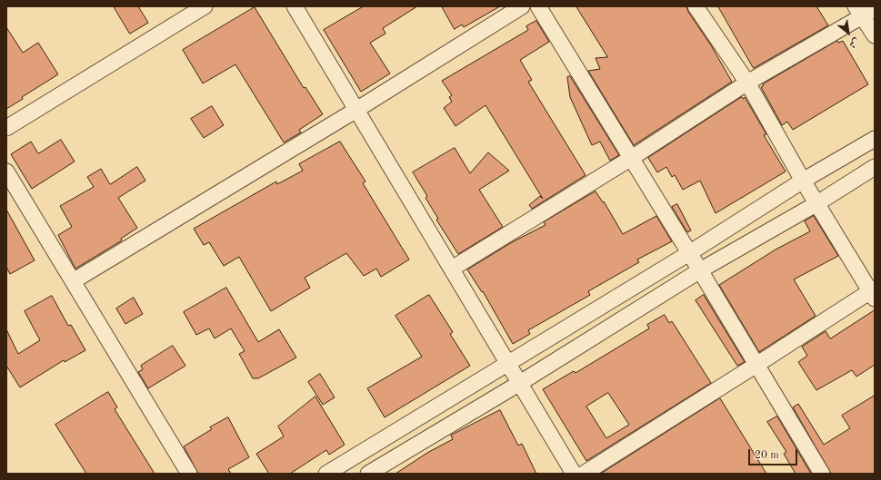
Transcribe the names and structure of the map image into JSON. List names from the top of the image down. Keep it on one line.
{"scale_bar":"20 m","north":"bottom right"}
